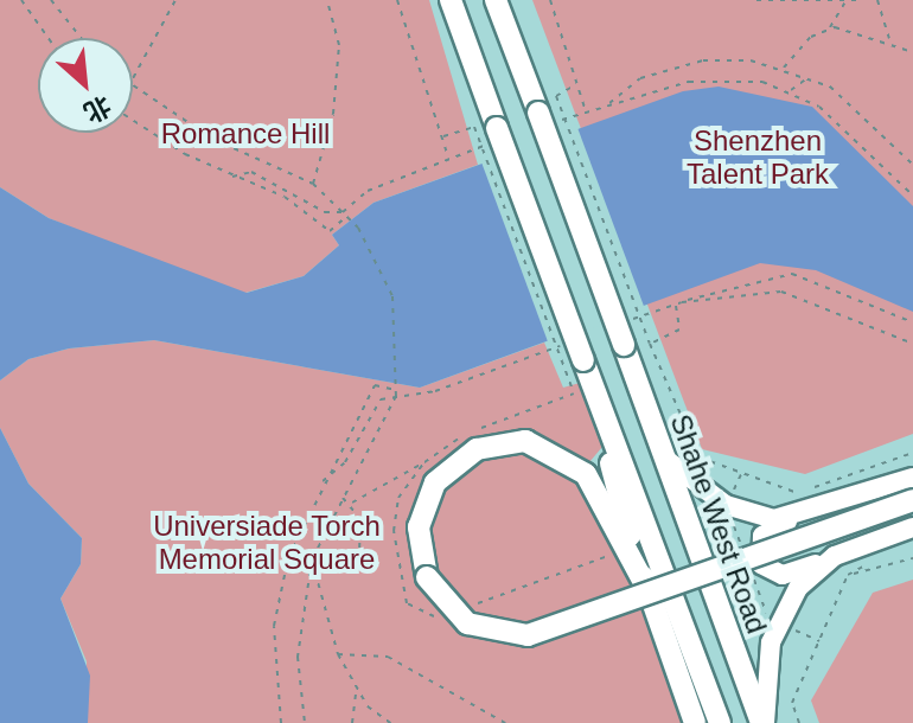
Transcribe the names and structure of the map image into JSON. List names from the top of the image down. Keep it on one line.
{"streets":{"main road":["Shahe West Road"]},"parks":["Romance Hill","Shenzhen Talent Park","Universiade Torch Memorial Square"],"north":"bottom right"}
